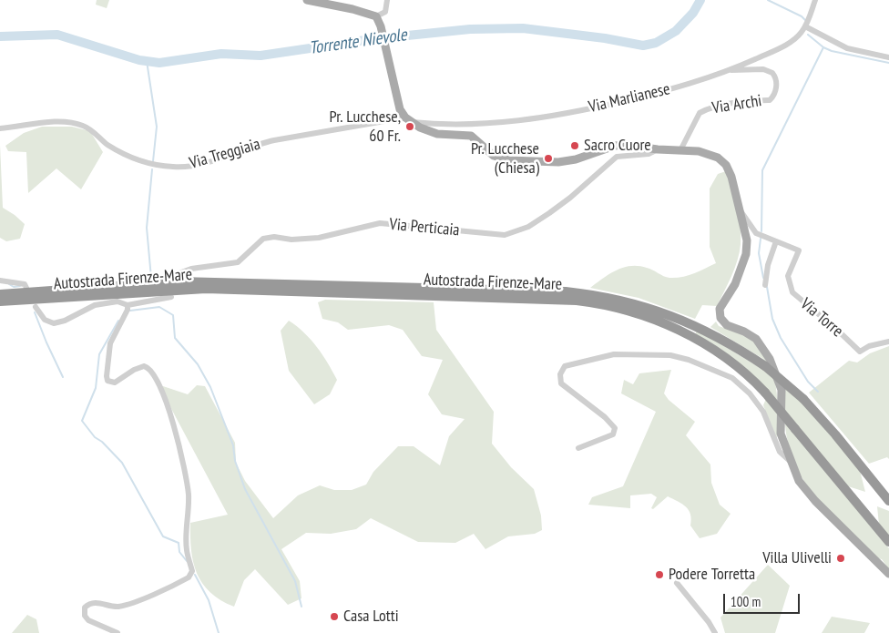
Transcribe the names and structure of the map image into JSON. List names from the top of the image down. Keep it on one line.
{"streets":{"highway":["Autostrada Firenze-Mare"],"street":["Via Marlianese","Via Archi","Via Treggiaia","Via Perticaia","Via Torre"]},"crossings":[["Via Marlianese","Via Archi"],["Via Marlianese","Via Treggiaia"]],"water":["Torrente Nievole"],"places":["Pr. Lucchese, 60 Fr.","Sacro Cuore","Pr. Lucchese (Chiesa)","Villa Ulivelli","Podere Torretta","Casa Lotti"],"scale_bar":"100 m"}
